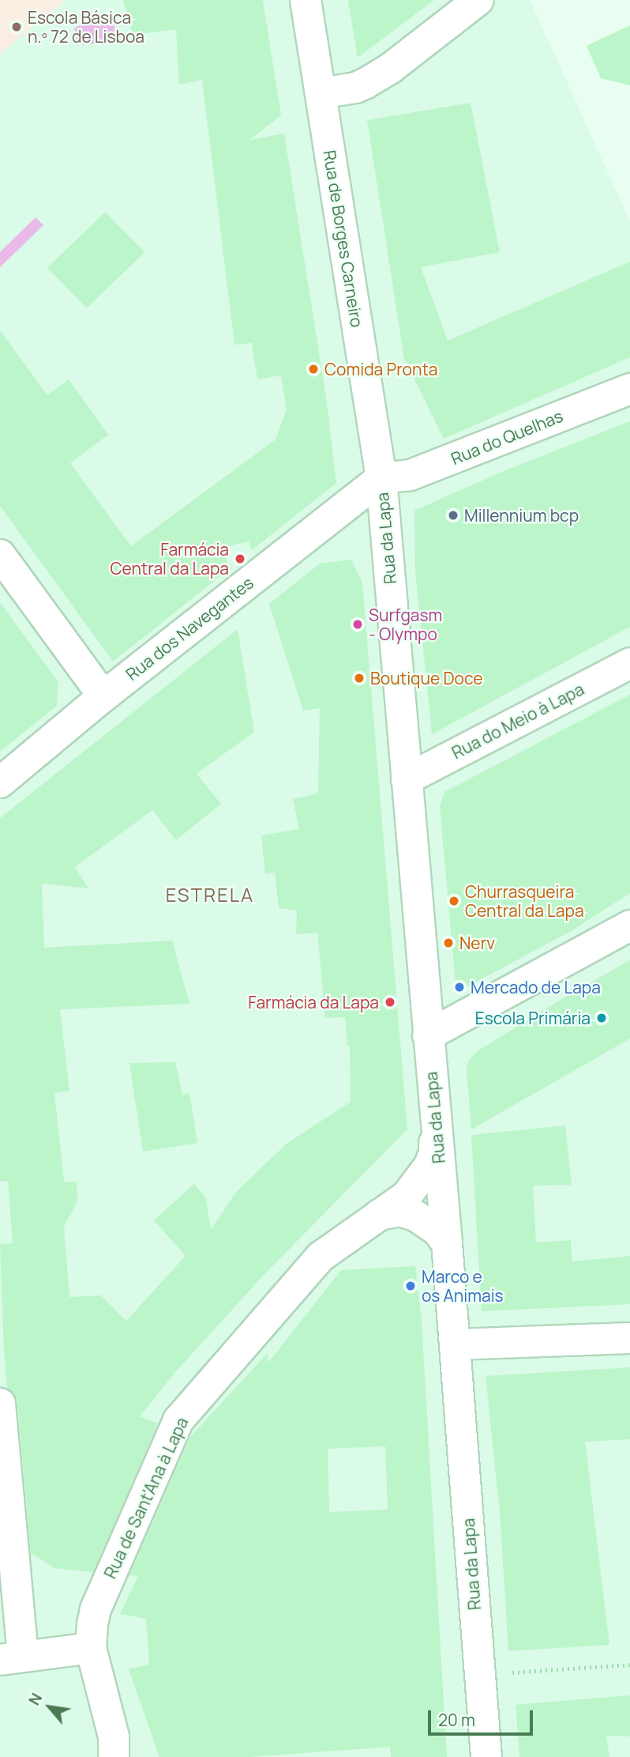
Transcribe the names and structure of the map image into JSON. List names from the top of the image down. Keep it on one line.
{"streets":{"street":["Rua de Borges Carneiro","Rua do Quelhas","Rua da Lapa","Rua dos Navegantes","Rua do Meio à Lapa","Rua de Sant'Ana à Lapa"]},"crossings":[["Rua de Borges Carneiro","Rua do Quelhas"],["Rua de Borges Carneiro","Rua da Lapa"],["Rua de Borges Carneiro","Rua dos Navegantes"],["Rua do Quelhas","Rua da Lapa"],["Rua do Quelhas","Rua dos Navegantes"],["Rua da Lapa","Rua dos Navegantes"],["Rua da Lapa","Rua do Meio à Lapa"],["Rua da Lapa","Rua de Sant'Ana à Lapa"]],"districts":["ESTRELA"],"places":["Escola Básica n.º 72 de Lisboa","Comida Pronta","Millennium bcp","Farmácia Central da Lapa","Surfgasm - Olympo","Boutique Doce","Churrasqueira Central da Lapa","Nerv","Mercado de Lapa","Farmácia da Lapa","Escola Primária","Marco e os Animais"],"scale_bar":"20 m","north":"top left"}
